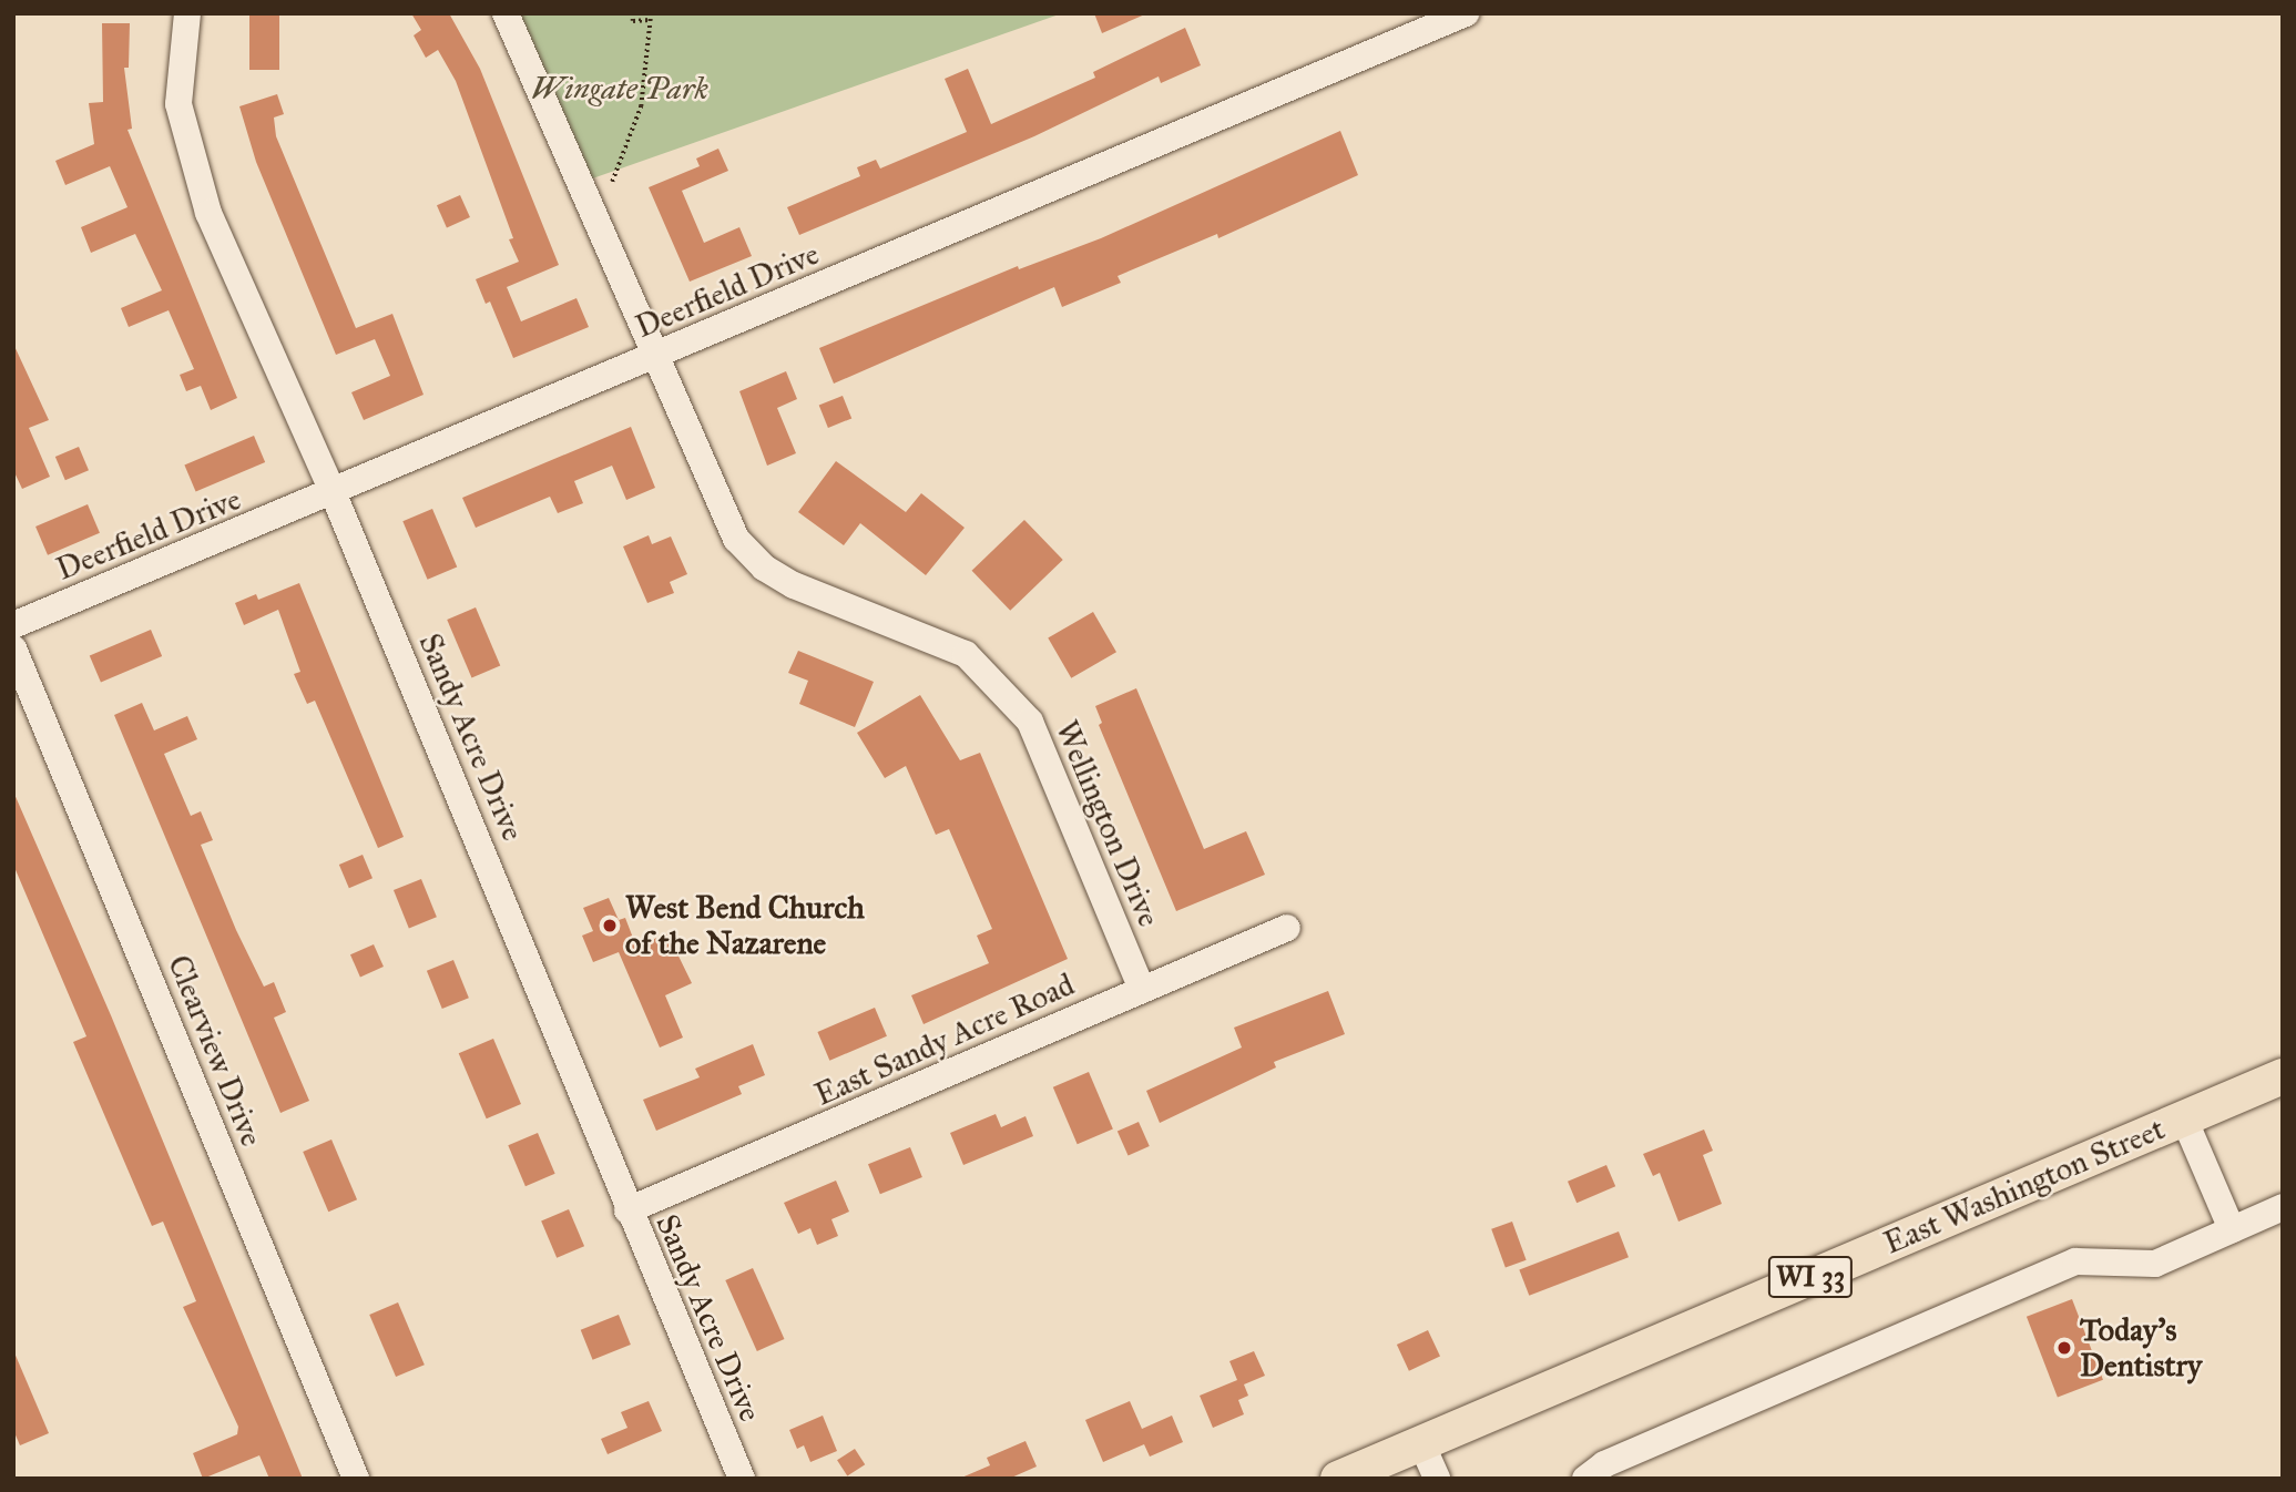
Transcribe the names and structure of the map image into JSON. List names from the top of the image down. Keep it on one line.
{"streets":{"main road":["East Washington Street","WI 33"],"street":["Deerfield Drive","Sandy Acre Drive","Wellington Drive","East Sandy Acre Road","Clearview Drive"]},"crossings":[["Deerfield Drive","Sandy Acre Drive"],["Deerfield Drive","Wellington Drive"],["Sandy Acre Drive","East Sandy Acre Road"],["Wellington Drive","East Sandy Acre Road"]],"parks":["Wingate Park"],"places":["West Bend Church of the Nazarene","Today's Dentistry"]}
